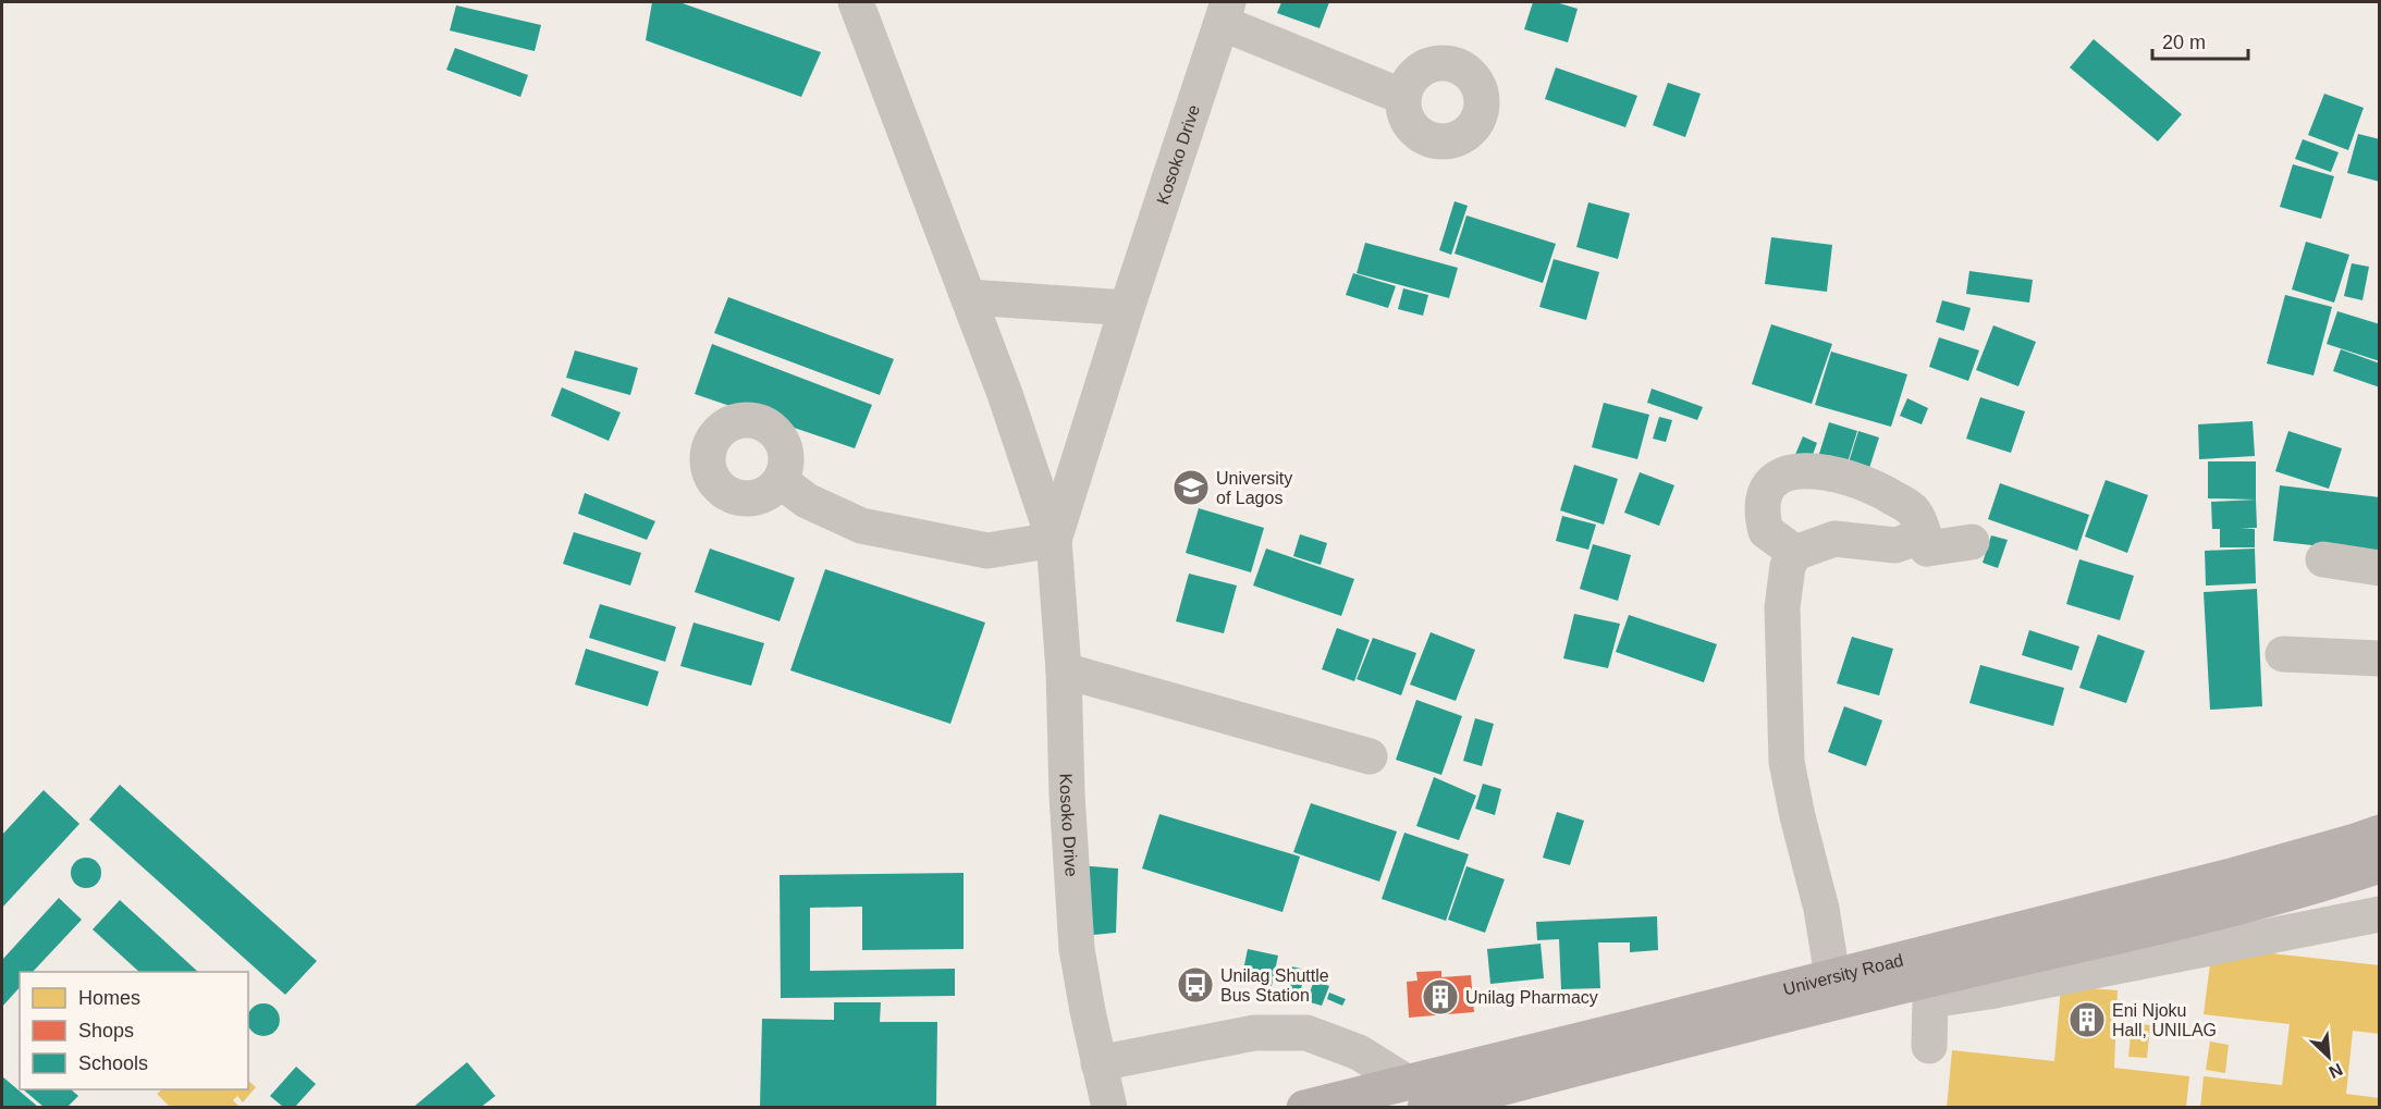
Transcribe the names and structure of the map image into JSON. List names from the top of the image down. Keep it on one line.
{"streets":{"main road":["University Road"],"street":["Kosoko Drive"]},"places":{"school or university":["University of Lagos"],"bus stop":["Unilag Shuttle Bus Station"],"building":["Unilag Pharmacy","Eni Njoku Hall, UNILAG"]},"legend":["Homes","Shops","Schools"],"scale_bar":"20 m","north":"bottom right"}
